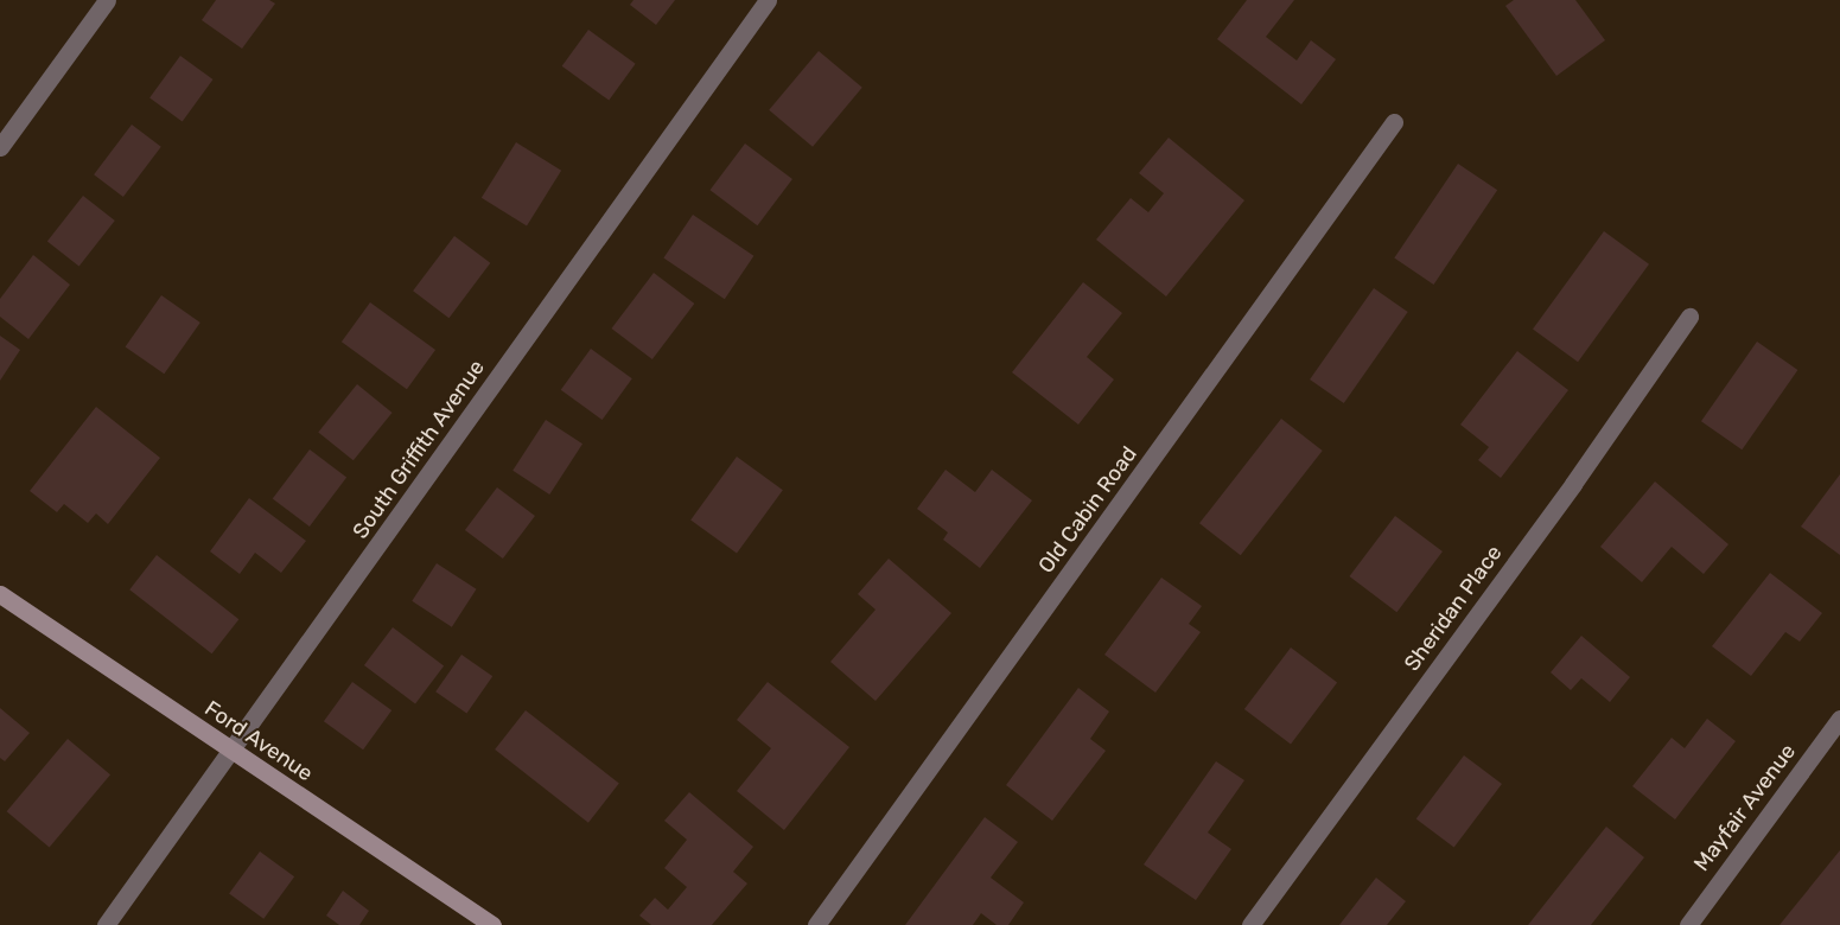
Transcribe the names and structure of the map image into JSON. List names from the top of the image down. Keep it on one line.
{"streets":{"street":["South Griffith Avenue","Old Cabin Road","Sheridan Place","Ford Avenue","Mayfair Avenue"]},"crossings":[["South Griffith Avenue","Ford Avenue"]]}
